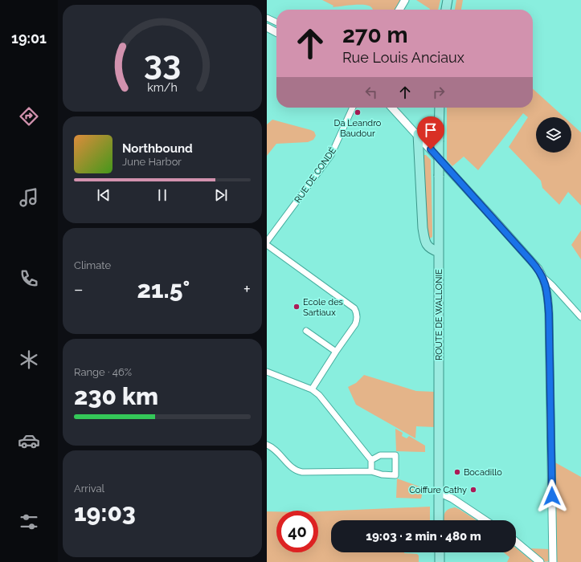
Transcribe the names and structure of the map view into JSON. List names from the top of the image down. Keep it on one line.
{"streets":{"main road":["ROUTE DE WALLONIE"],"street":["RUE DE CONDÉ"]},"places":["Da Leandro Baudour","Ecole des Sartiaux","Bocadillo","Coiffure Cathy"],"page":{"tabs":"19:01","turn":["270 m","Rue Louis Anciaux"],"song":["Northbound","June Harbor"],"tile":["Climate",["Range · 46%","230 km"],["Arrival","19:03"]],"heat":["−","21.5°","+"],"limit":"40","trip":"19:03 · 2 min · 480 m","gauge":["33","km/h"]}}
